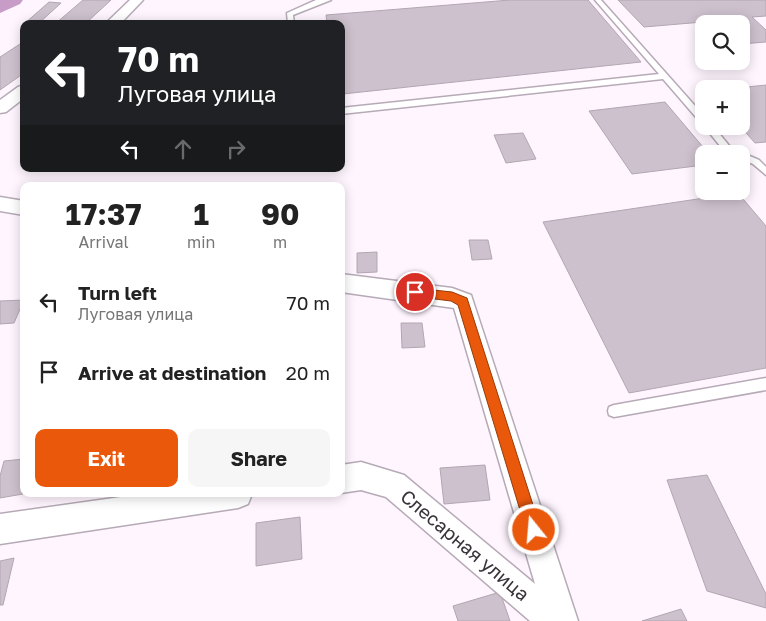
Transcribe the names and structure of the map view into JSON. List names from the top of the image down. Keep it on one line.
{"streets":{"street":["Слесарная улица"]},"page":{"map_buttons":["+","−"],"turn":["70 m","Луговая улица"],"eta":["17:37","Arrival","1","min","90","m"],"list":[{"name":"Turn left","note":"Луговая улица","value":"70 m"},{"name":"Arrive at destination","value":"20 m"}],"buttons":["Exit","Share"]}}
